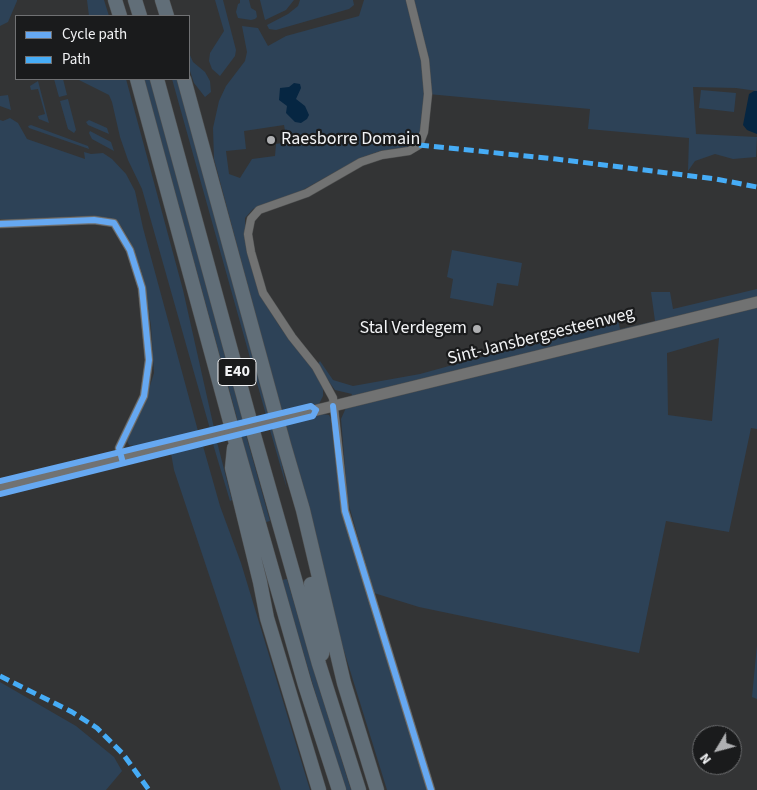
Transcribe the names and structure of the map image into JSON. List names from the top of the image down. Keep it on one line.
{"streets":{"highway":["E40"],"main road":["Sint-Jansbergsesteenweg"]},"places":["Raesborre Domain","Stal Verdegem"],"legend":["Cycle path","Path"],"north":"bottom left"}
